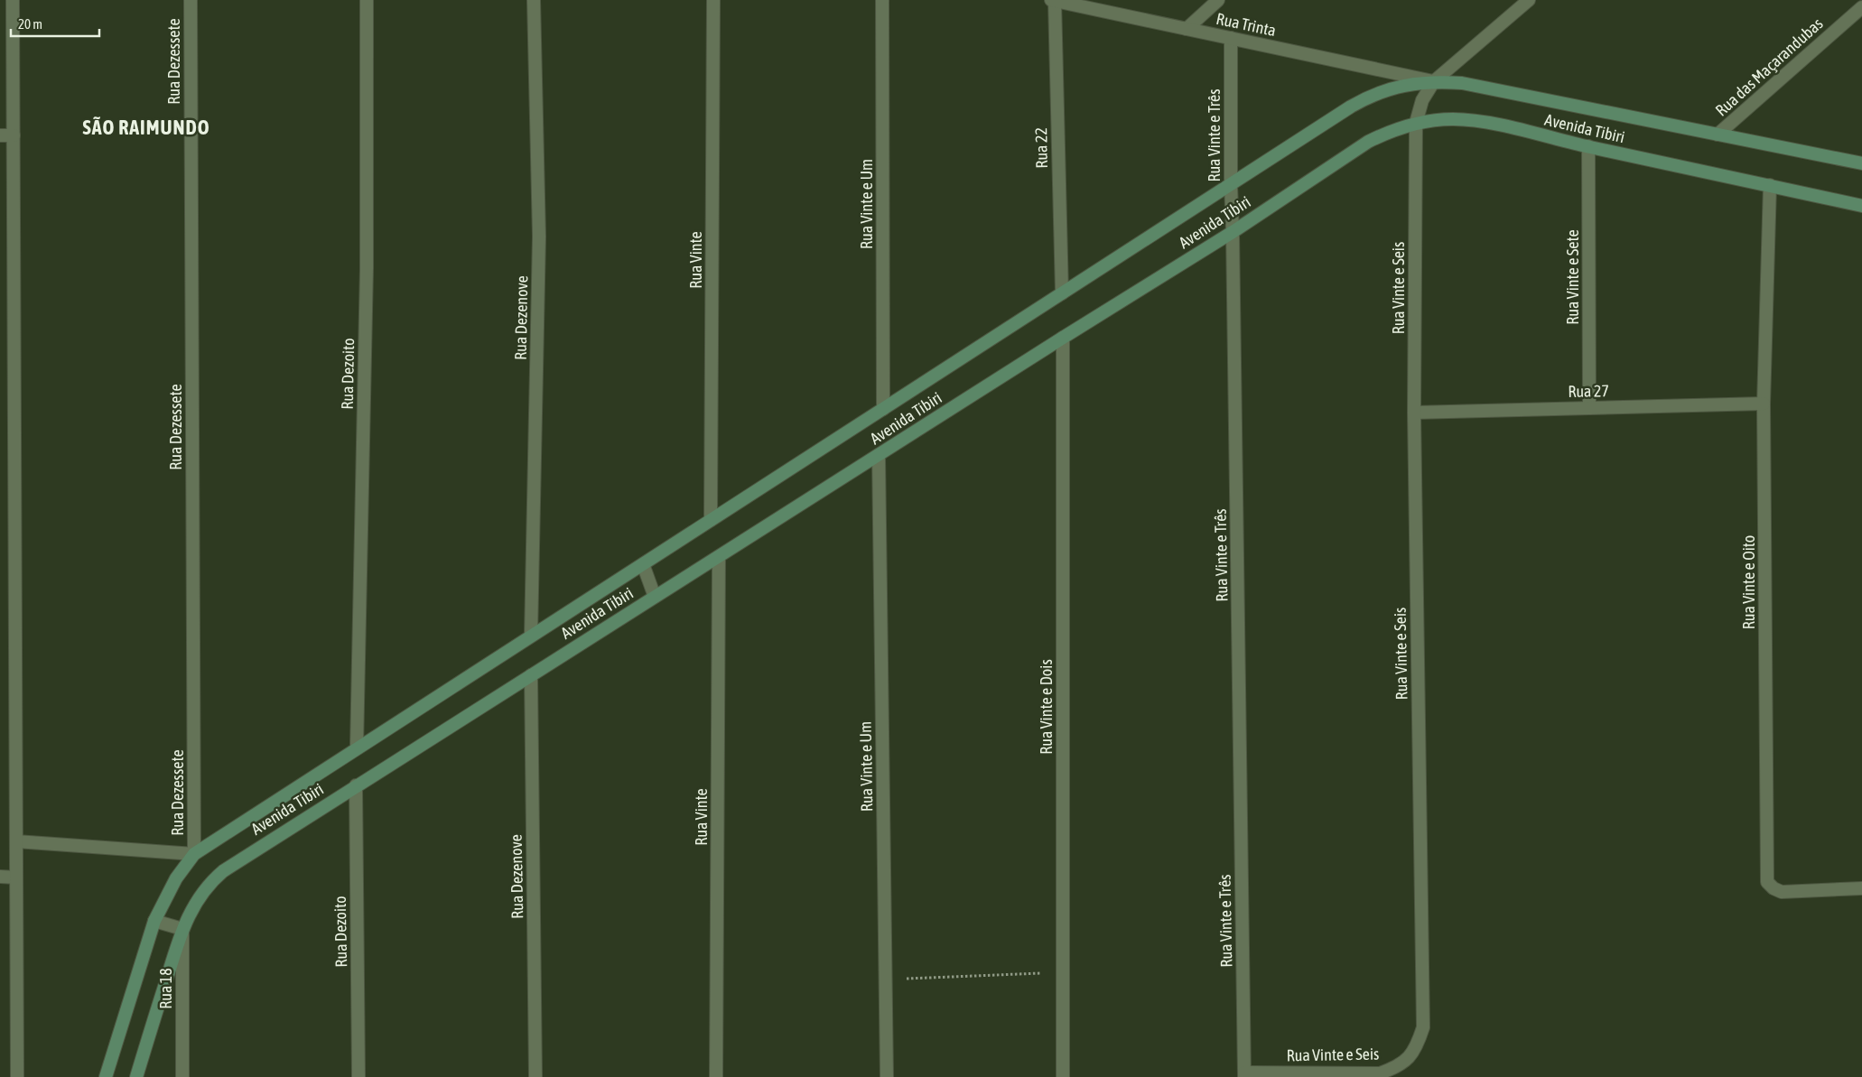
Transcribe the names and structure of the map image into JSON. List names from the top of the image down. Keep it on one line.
{"streets":{"main road":["Avenida Tibiri"],"street":["Rua Trinta","Rua Dezessete","Rua das Maçarandubas","Rua Vinte e Três","Rua 22","Rua Vinte e Um","Rua Vinte","Rua Vinte e Sete","Rua Vinte e Seis","Rua Dezenove","Rua Dezoito","Rua 27","Rua Vinte e Oito","Rua Vinte e Dois","Rua 18"]},"crossings":[["Rua Trinta","Avenida Tibiri"],["Rua Trinta","Rua Vinte e Três"],["Rua Trinta","Rua 22"],["Rua Trinta","Rua Vinte e Seis"],["Rua Dezessete","Avenida Tibiri"],["Rua das Maçarandubas","Avenida Tibiri"],["Avenida Tibiri","Rua Vinte e Três"],["Avenida Tibiri","Rua 22"],["Avenida Tibiri","Rua Vinte e Um"],["Avenida Tibiri","Rua Vinte"],["Avenida Tibiri","Rua Vinte e Sete"],["Avenida Tibiri","Rua Vinte e Seis"],["Avenida Tibiri","Rua Dezenove"],["Avenida Tibiri","Rua Dezoito"],["Avenida Tibiri","Rua Vinte e Oito"],["Avenida Tibiri","Rua Vinte e Dois"],["Avenida Tibiri","Rua 18"],["Rua Vinte e Três","Rua Vinte e Seis"],["Rua Vinte e Sete","Rua 27"],["Rua Vinte e Seis","Rua 27"],["Rua 27","Rua Vinte e Oito"]],"districts":["SÃO RAIMUNDO"],"scale_bar":"20 m"}
